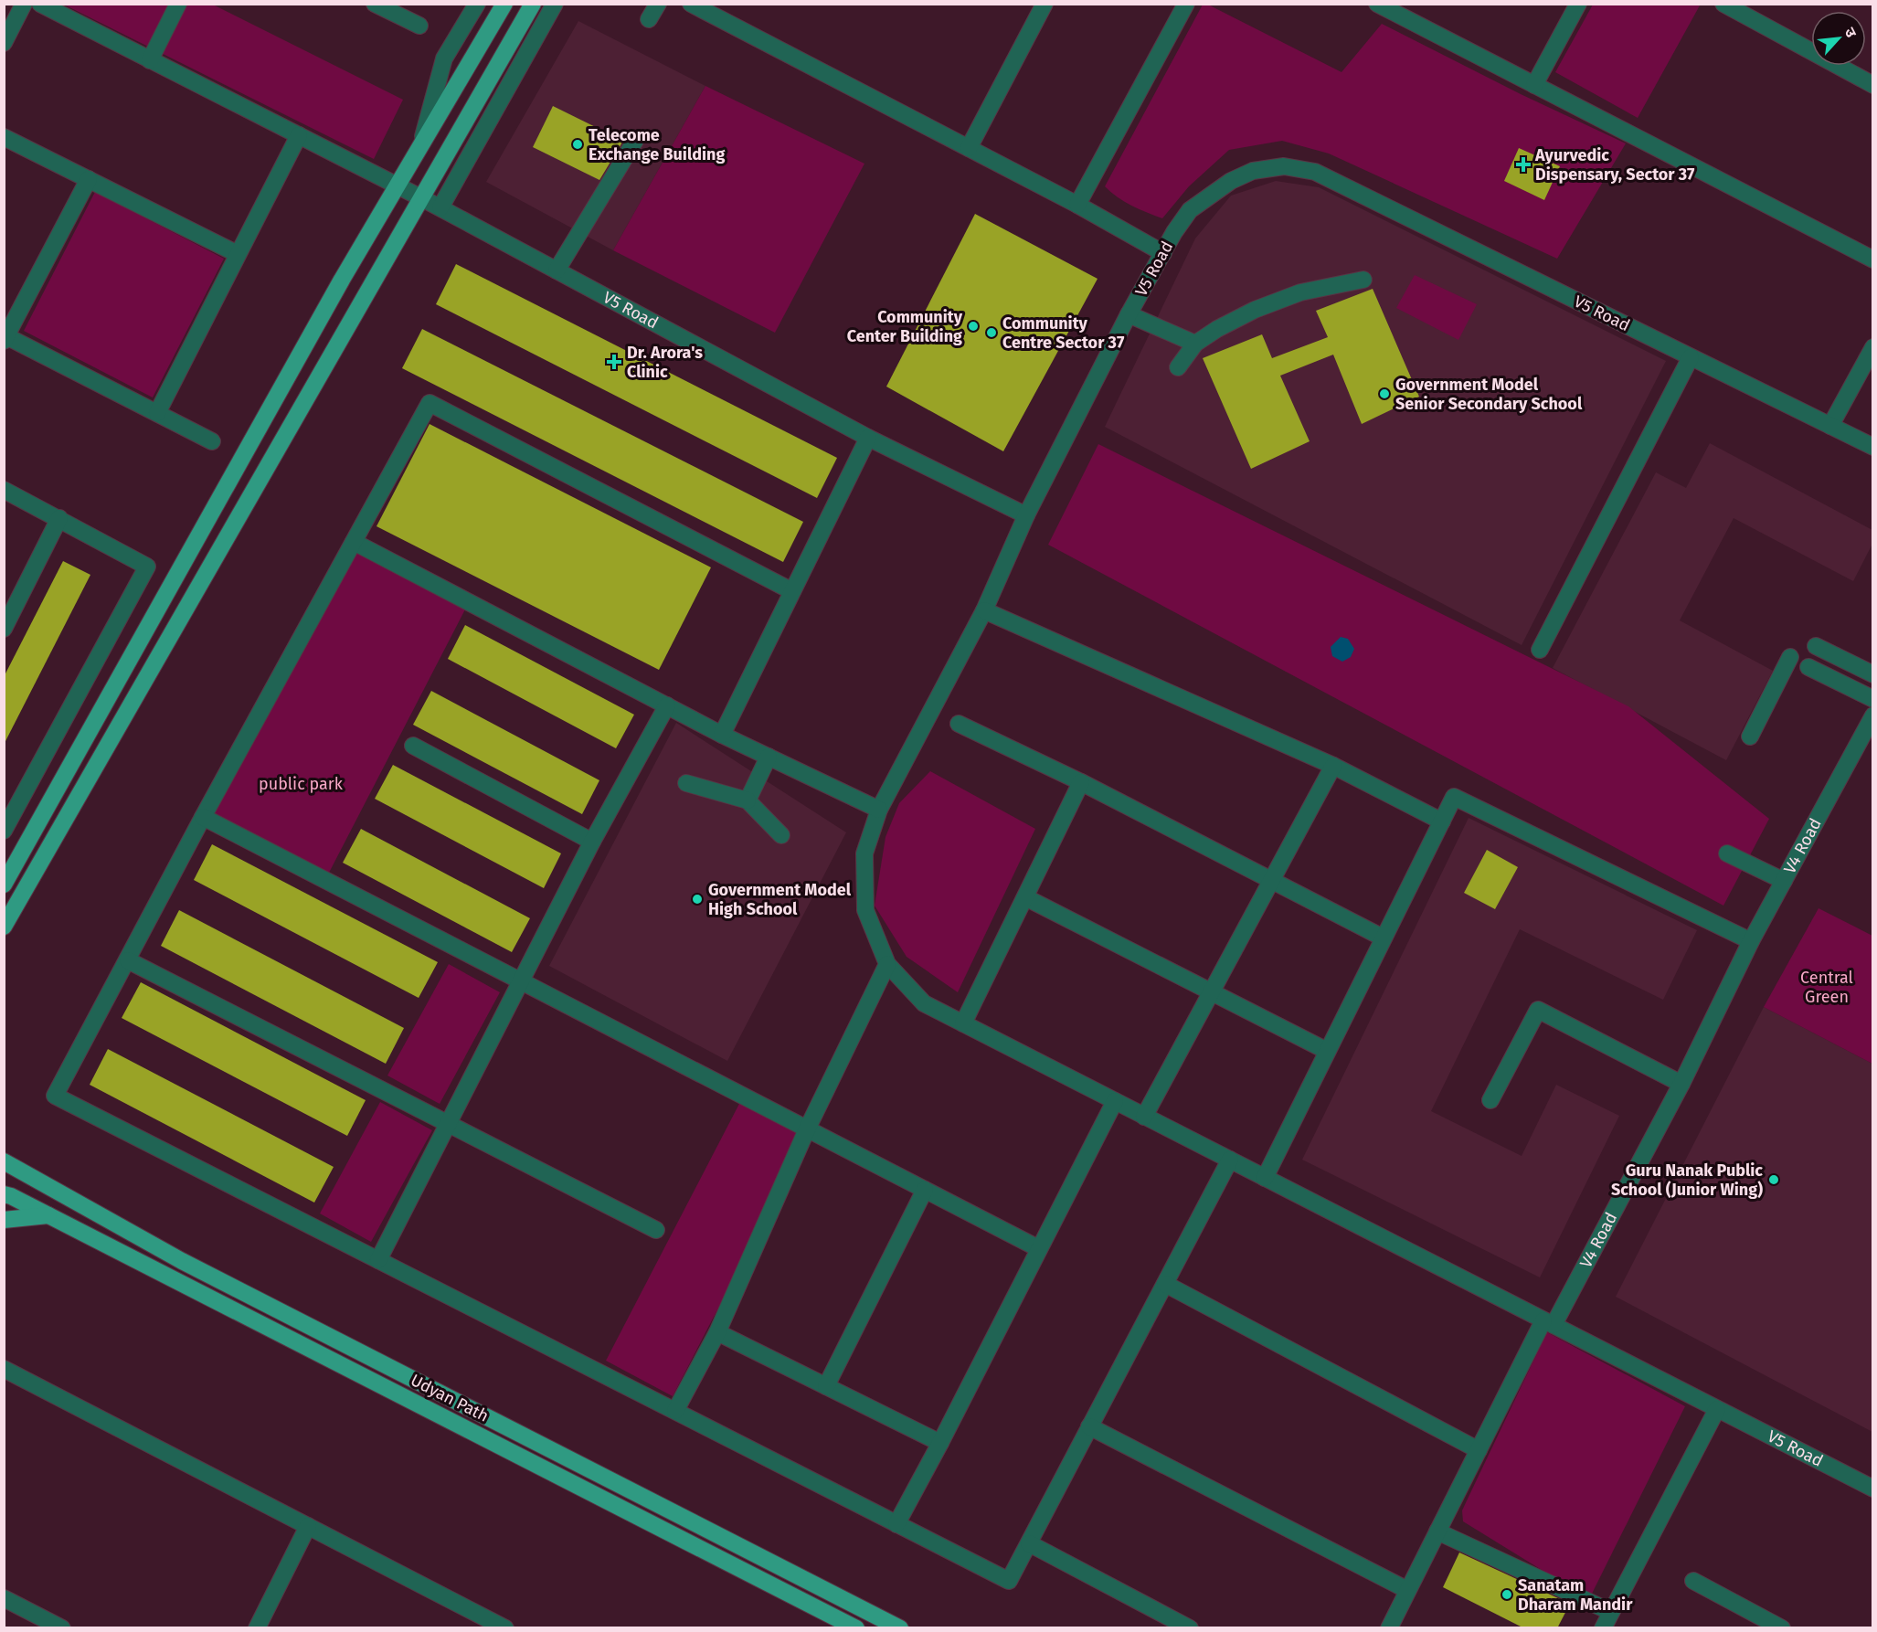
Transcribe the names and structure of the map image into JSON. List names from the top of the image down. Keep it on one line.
{"streets":{"main road":["Udyan Path"],"street":["V5 Road","V4 Road"]},"parks":["public park","Central Green"],"places":{"other":["Telecome Exchange Building","Community Center Building","Community Centre Sector 37","Government Model Senior Secondary School","Government Model High School","Guru Nanak Public School (Junior Wing)","Sanatam Dharam Mandir"],"health":["Ayurvedic Dispensary, Sector 37","Dr. Arora's Clinic"]},"north":"top right"}
